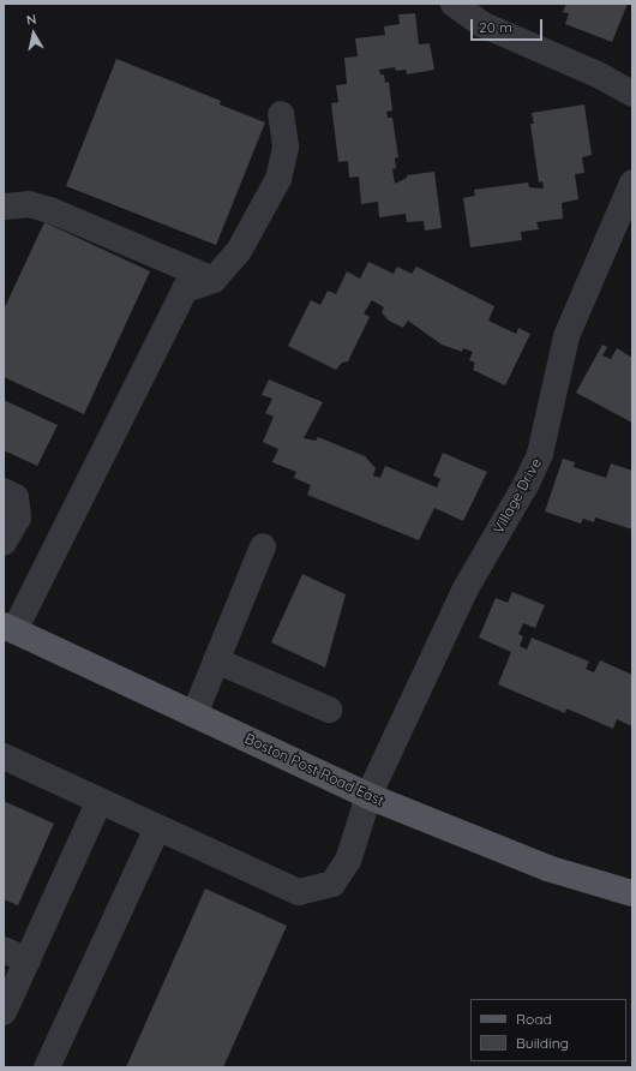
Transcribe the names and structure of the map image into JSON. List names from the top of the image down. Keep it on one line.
{"streets":{"main road":["Boston Post Road East"],"street":["Village Drive"]},"crossings":[["Village Drive","Boston Post Road East"]],"legend":["Road","Building"],"scale_bar":"20 m","north":"top"}
